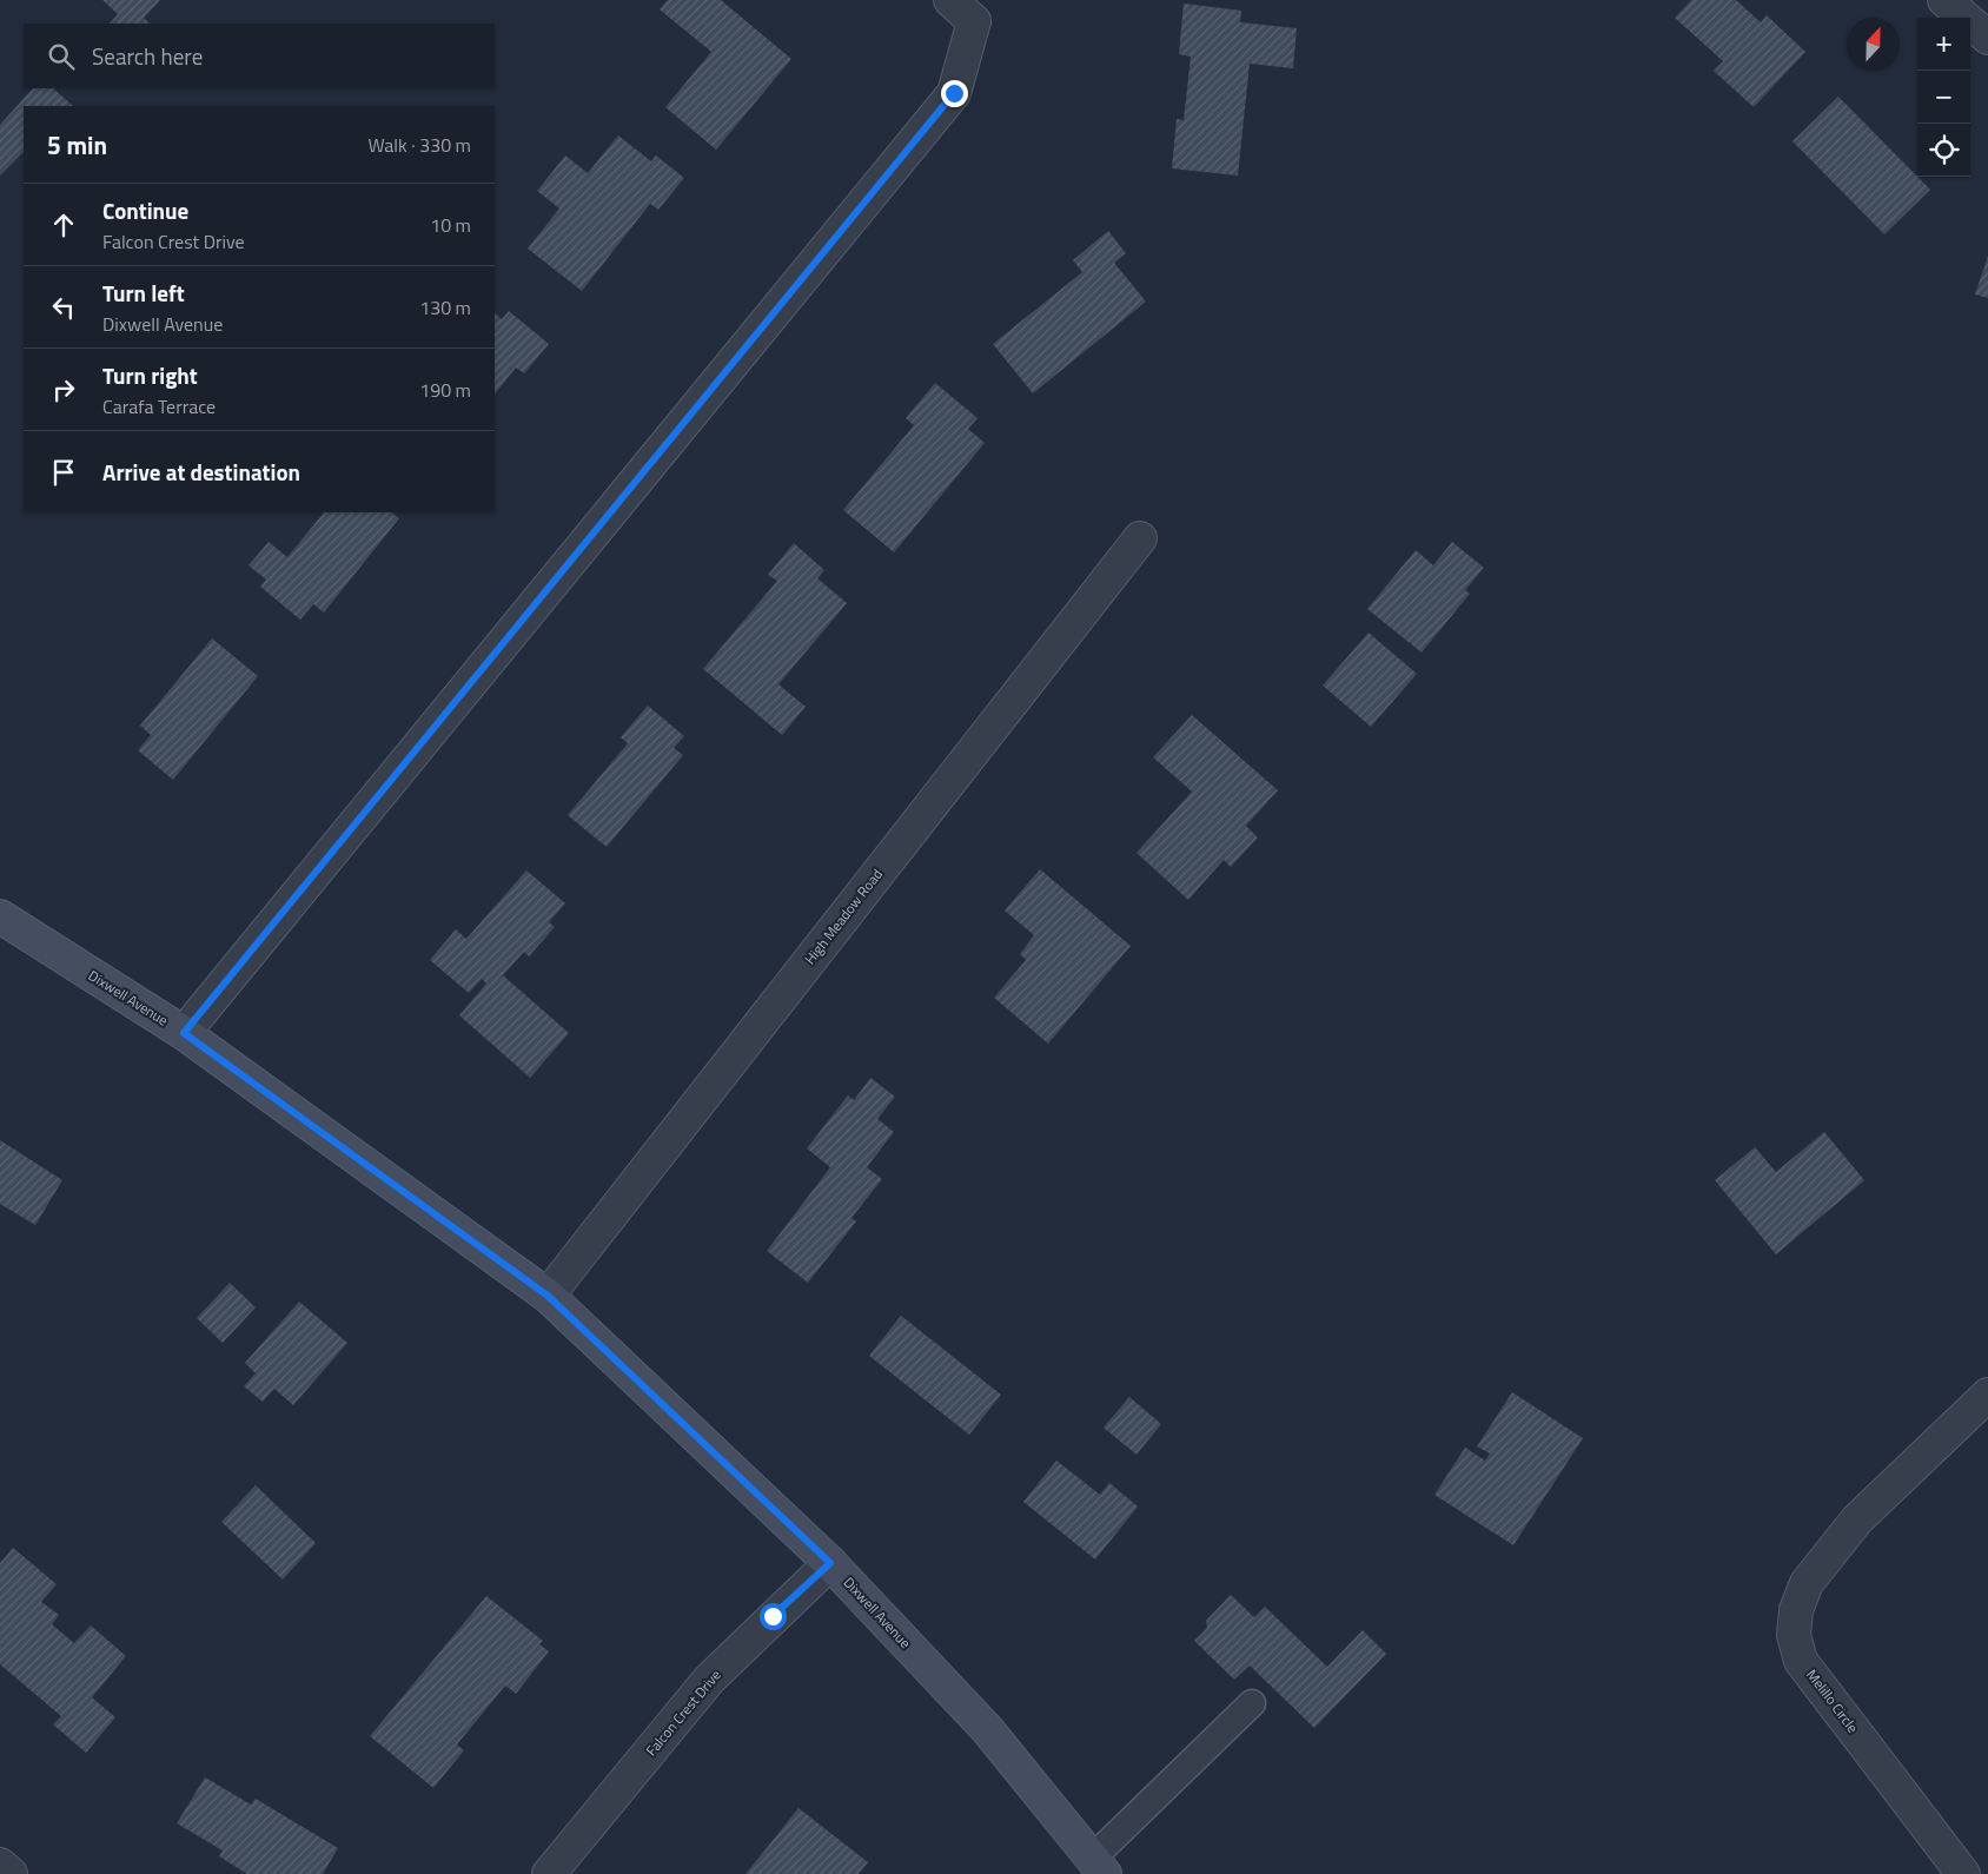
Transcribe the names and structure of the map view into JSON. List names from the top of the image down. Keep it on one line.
{"streets":{"main road":["Dixwell Avenue"],"street":["High Meadow Road","Melillo Circle","Falcon Crest Drive"]},"crossings":[["High Meadow Road","Dixwell Avenue"],["Dixwell Avenue","Falcon Crest Drive"]],"north":"top","page":{"map_buttons":["+","−"],"search":"Search here","heading":["5 min","Walk · 330 m"],"list":[["Continue","Falcon Crest Drive","10 m"],["Turn left","Dixwell Avenue","130 m"],["Turn right","Carafa Terrace","190 m"],"Arrive at destination"]}}
